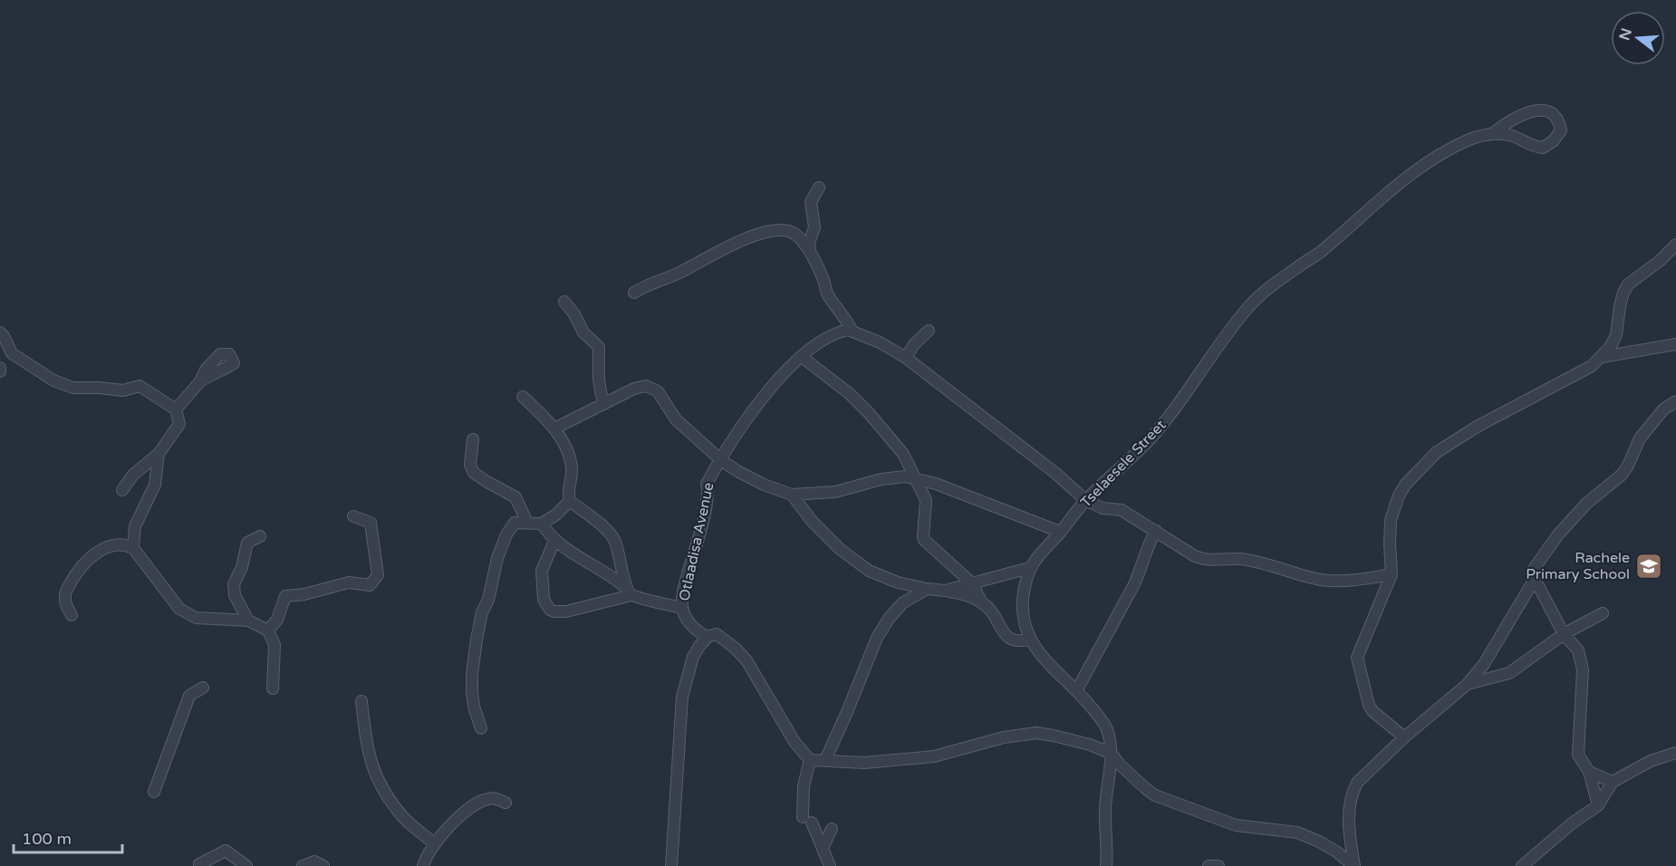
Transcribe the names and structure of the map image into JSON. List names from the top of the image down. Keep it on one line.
{"streets":{"street":["Tselaesele Street","Otlaadisa Avenue"]},"places":{"school or university":["Rachele Primary School"]},"scale_bar":"100 m","north":"left"}
